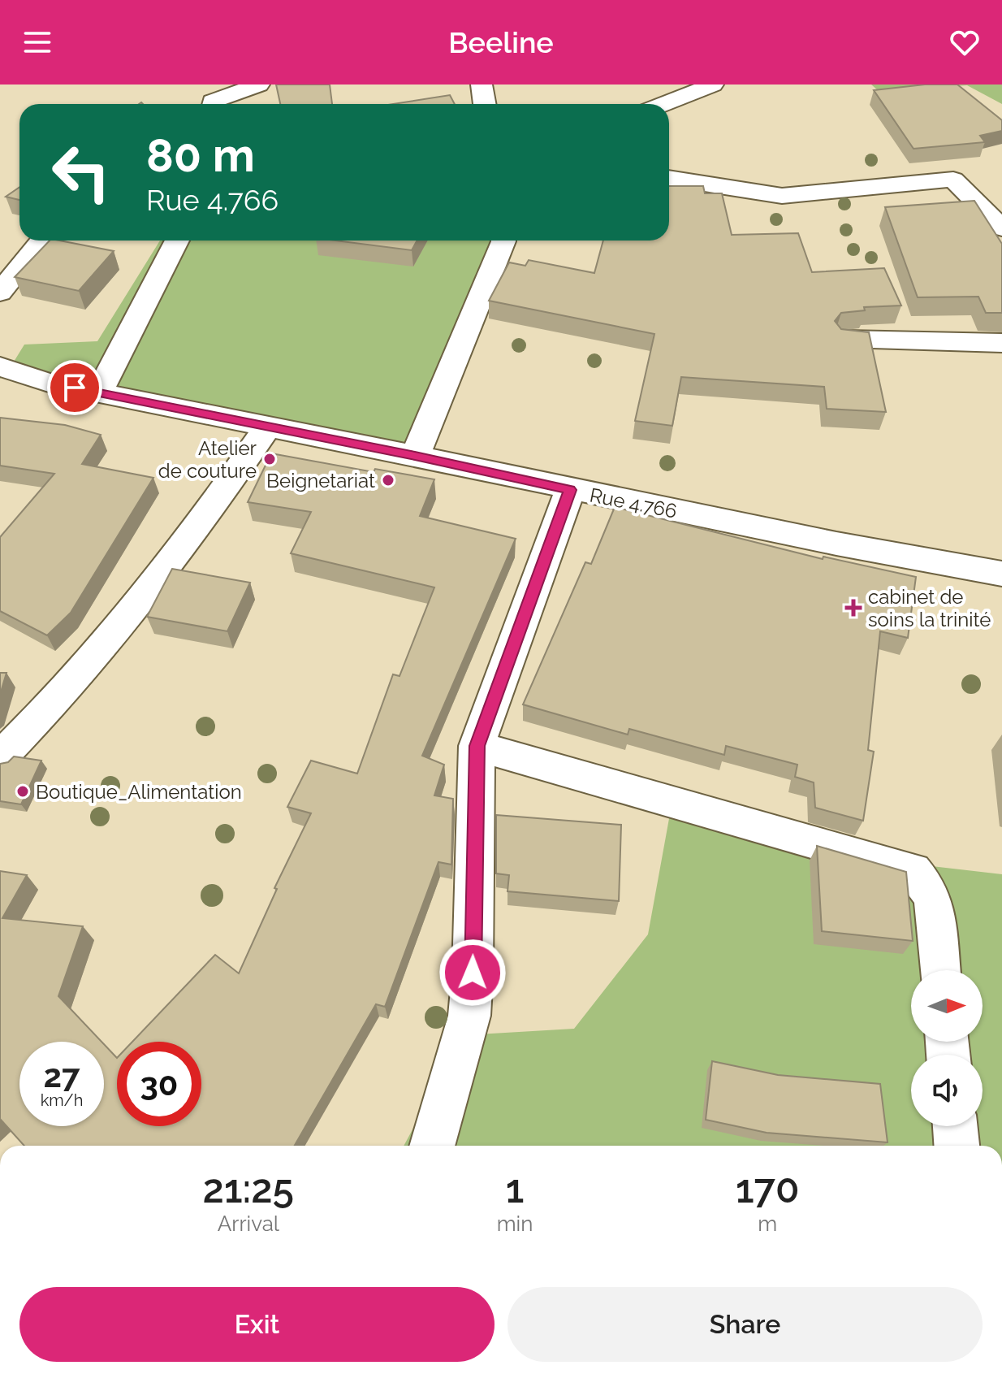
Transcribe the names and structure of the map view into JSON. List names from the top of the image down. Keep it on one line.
{"streets":{"street":["Rue 4.766"]},"places":{"other":["Atelier de couture","Beignetariat","Boutique_Alimentation"],"health":["cabinet de soins la trinité"]},"north":"right","page":{"header":"Beeline","turn":["80 m","Rue 4.766"],"speed":"27 km/h","limit":"30","eta":["21:25","Arrival","1","min","170","m"],"buttons":["Exit","Share"]}}
